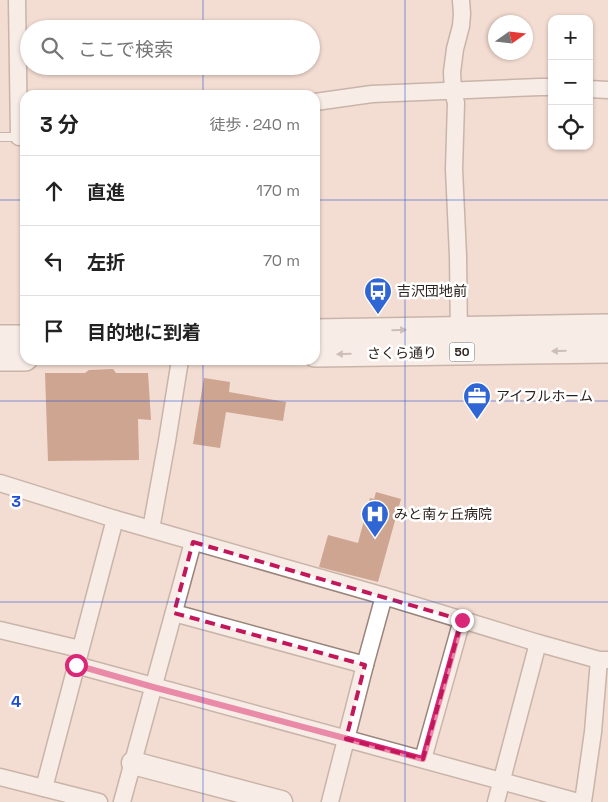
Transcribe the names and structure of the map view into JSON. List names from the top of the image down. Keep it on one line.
{"streets":{"main road":["50","さくら通り"]},"places":{"bus stop":["吉沢団地前"],"office":["アイフルホーム"],"hospital":["みと南ヶ丘病院"]},"north":"right","page":{"map_buttons":["+","−"],"search":"ここで検索","heading":["3 分","徒歩 · 240 m"],"list":[["直進","170 m"],["左折","70 m"],"目的地に到着"]},"grid":{"rows":["3","4"]}}
